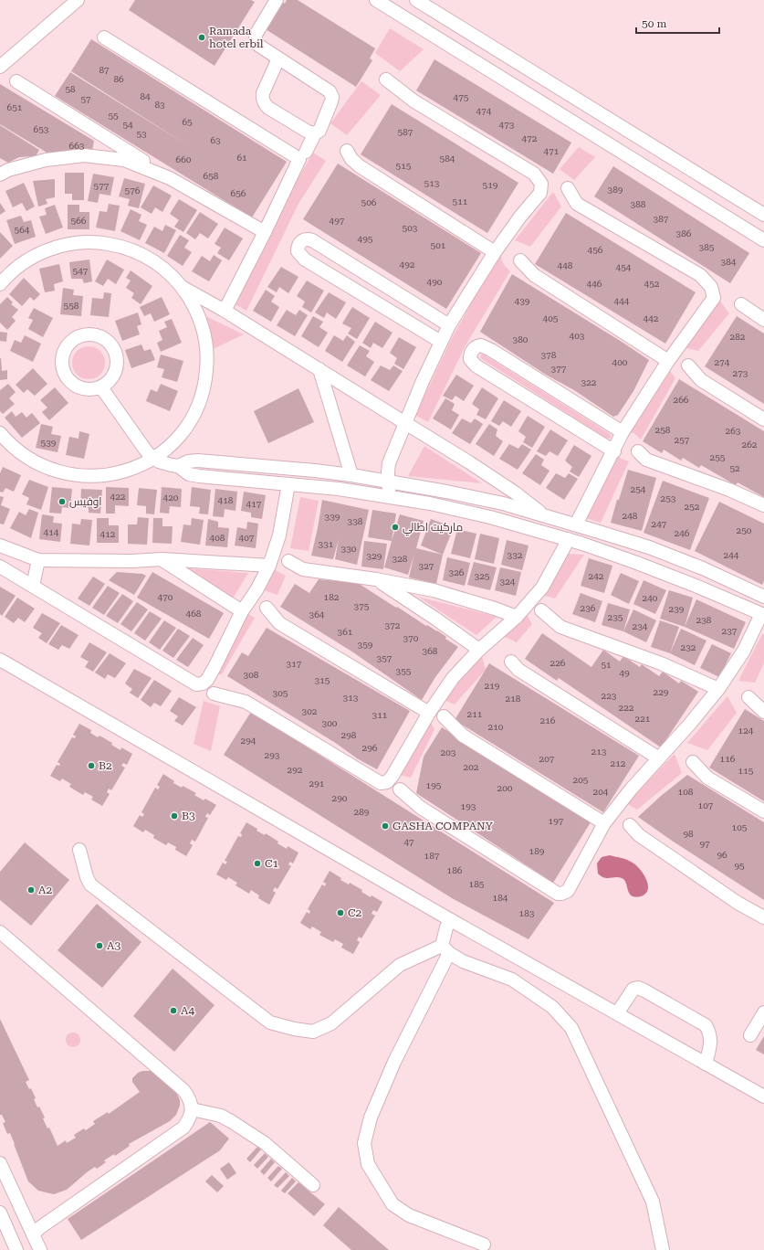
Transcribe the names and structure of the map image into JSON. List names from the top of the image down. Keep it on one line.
{"places":["Ramada hotel erbil","اوفيس","ماركيت اطالي","B2","B3","GASHA COMPANY","C1","A2","C2","A3","A4"],"house_numbers":["87","86","58","84","475","57","83","651","474","55","65","54","473","653","587","53","472","63","663","471","61","584","660","515","658","513","519","577","389","576","656","511","506","388","387","566","497","503","564","386","495","501","385","456","384","492","448","454","547","490","446","452","439","444","558","405","442","403","282","380","378","400","274","377","273","322","266","258","263","257","539","262","255","52","254","422","420","253","418","417","252","248","339","338","247","250","414","246","412","408","407","331","330","332","244","329","328","327","326","325","242","324","470","182","240","375","236","239","468","364","235","238","372","234","237","361","370","359","232","368","357","226","317","51","355","49","308","315","219","229","305","223","313","218","222","302","211","311","221","216","300","210","124","298","294","296","213","203","293","207","116","212","202","292","115","205","291","195","200","204","108","290","107","193","289","197","105","98","47","97","189","96","187","95","186","185","184","183"],"scale_bar":"50 m"}
